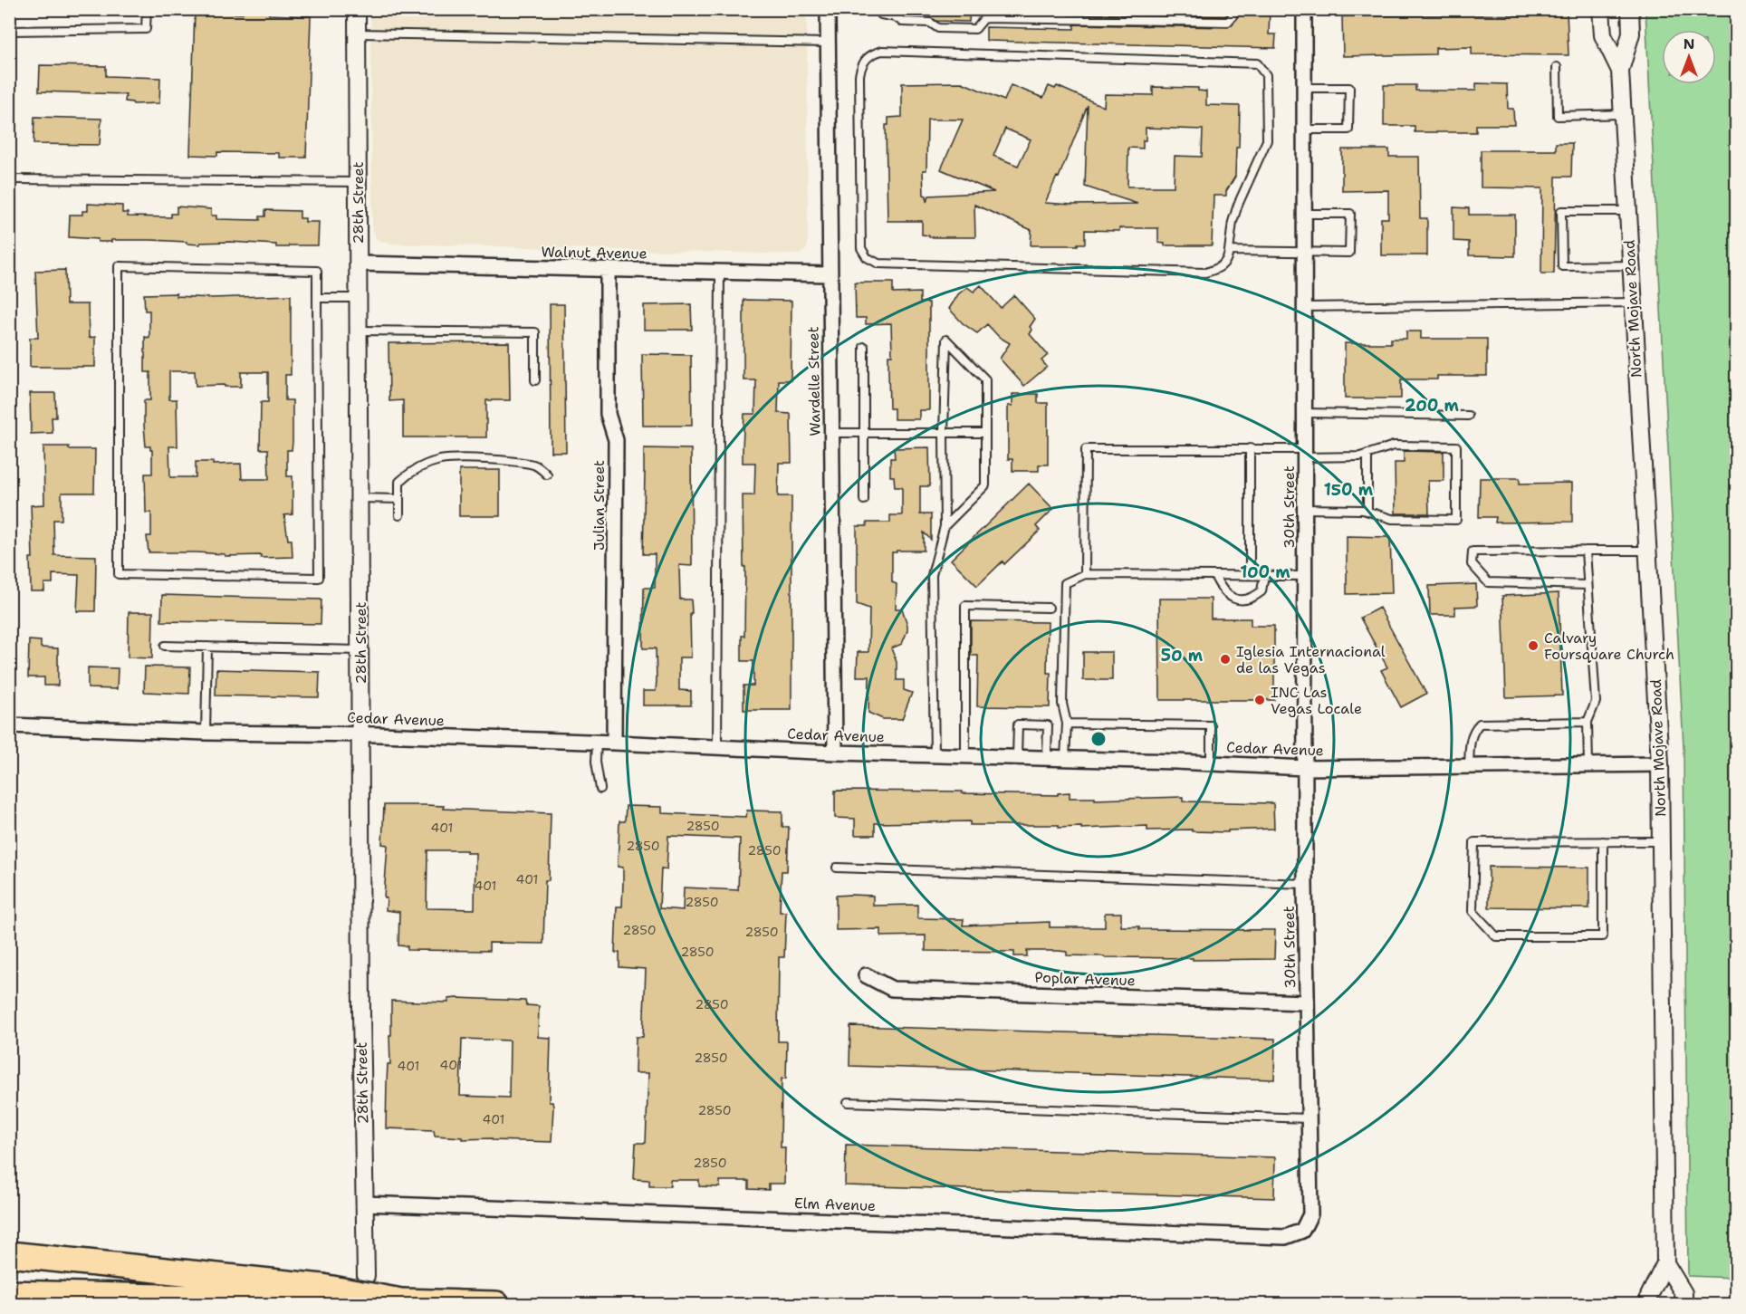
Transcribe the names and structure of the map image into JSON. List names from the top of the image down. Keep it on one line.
{"streets":{"street":["28th Street","Walnut Avenue","North Mojave Road","Wardelle Street","Julian Street","30th Street","Cedar Avenue","Poplar Avenue","Elm Avenue"]},"crossings":[["28th Street","Walnut Avenue"],["28th Street","Cedar Avenue"],["28th Street","Elm Avenue"],["Walnut Avenue","Wardelle Street"],["Walnut Avenue","Julian Street"],["North Mojave Road","Cedar Avenue"],["Wardelle Street","Cedar Avenue"],["Julian Street","Cedar Avenue"],["30th Street","Cedar Avenue"],["30th Street","Poplar Avenue"],["30th Street","Elm Avenue"]],"places":["Calvary Foursquare Church","Iglesia Internacional de las Vegas","INC Las Vegas Locale"],"house_numbers":["2850","401","2850","2850","401","401","2850","2850","2850","2850","2850","2850","401","401","2850","401","2850"],"north":"top","rings":["200 m","150 m","100 m","50 m"]}
